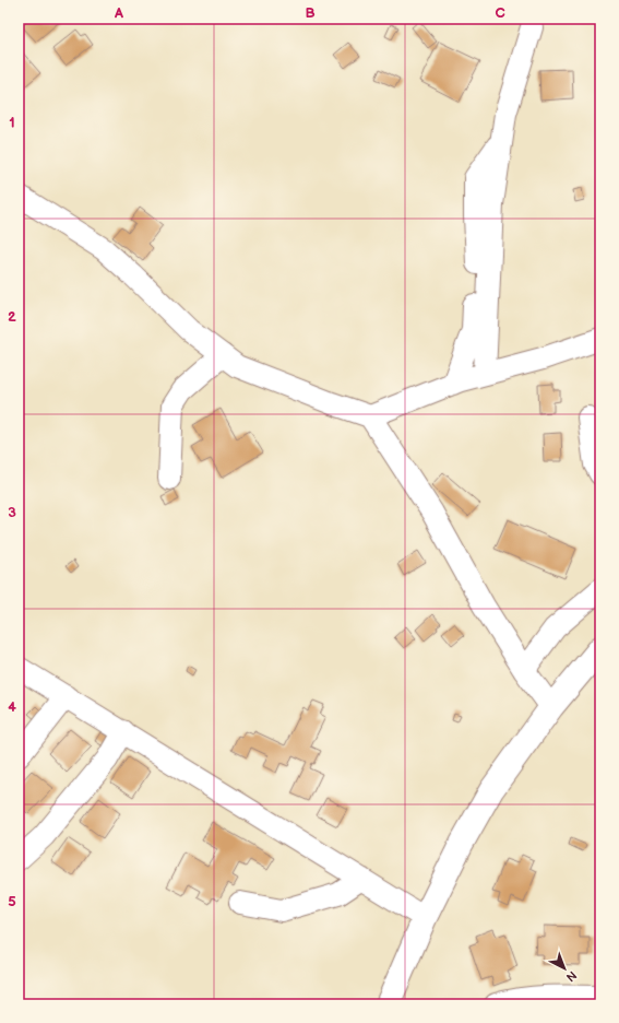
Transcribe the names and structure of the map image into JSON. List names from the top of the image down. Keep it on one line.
{"north":"bottom right","grid":{"columns":["A","B","C"],"rows":["1","2","3","4","5"]}}
